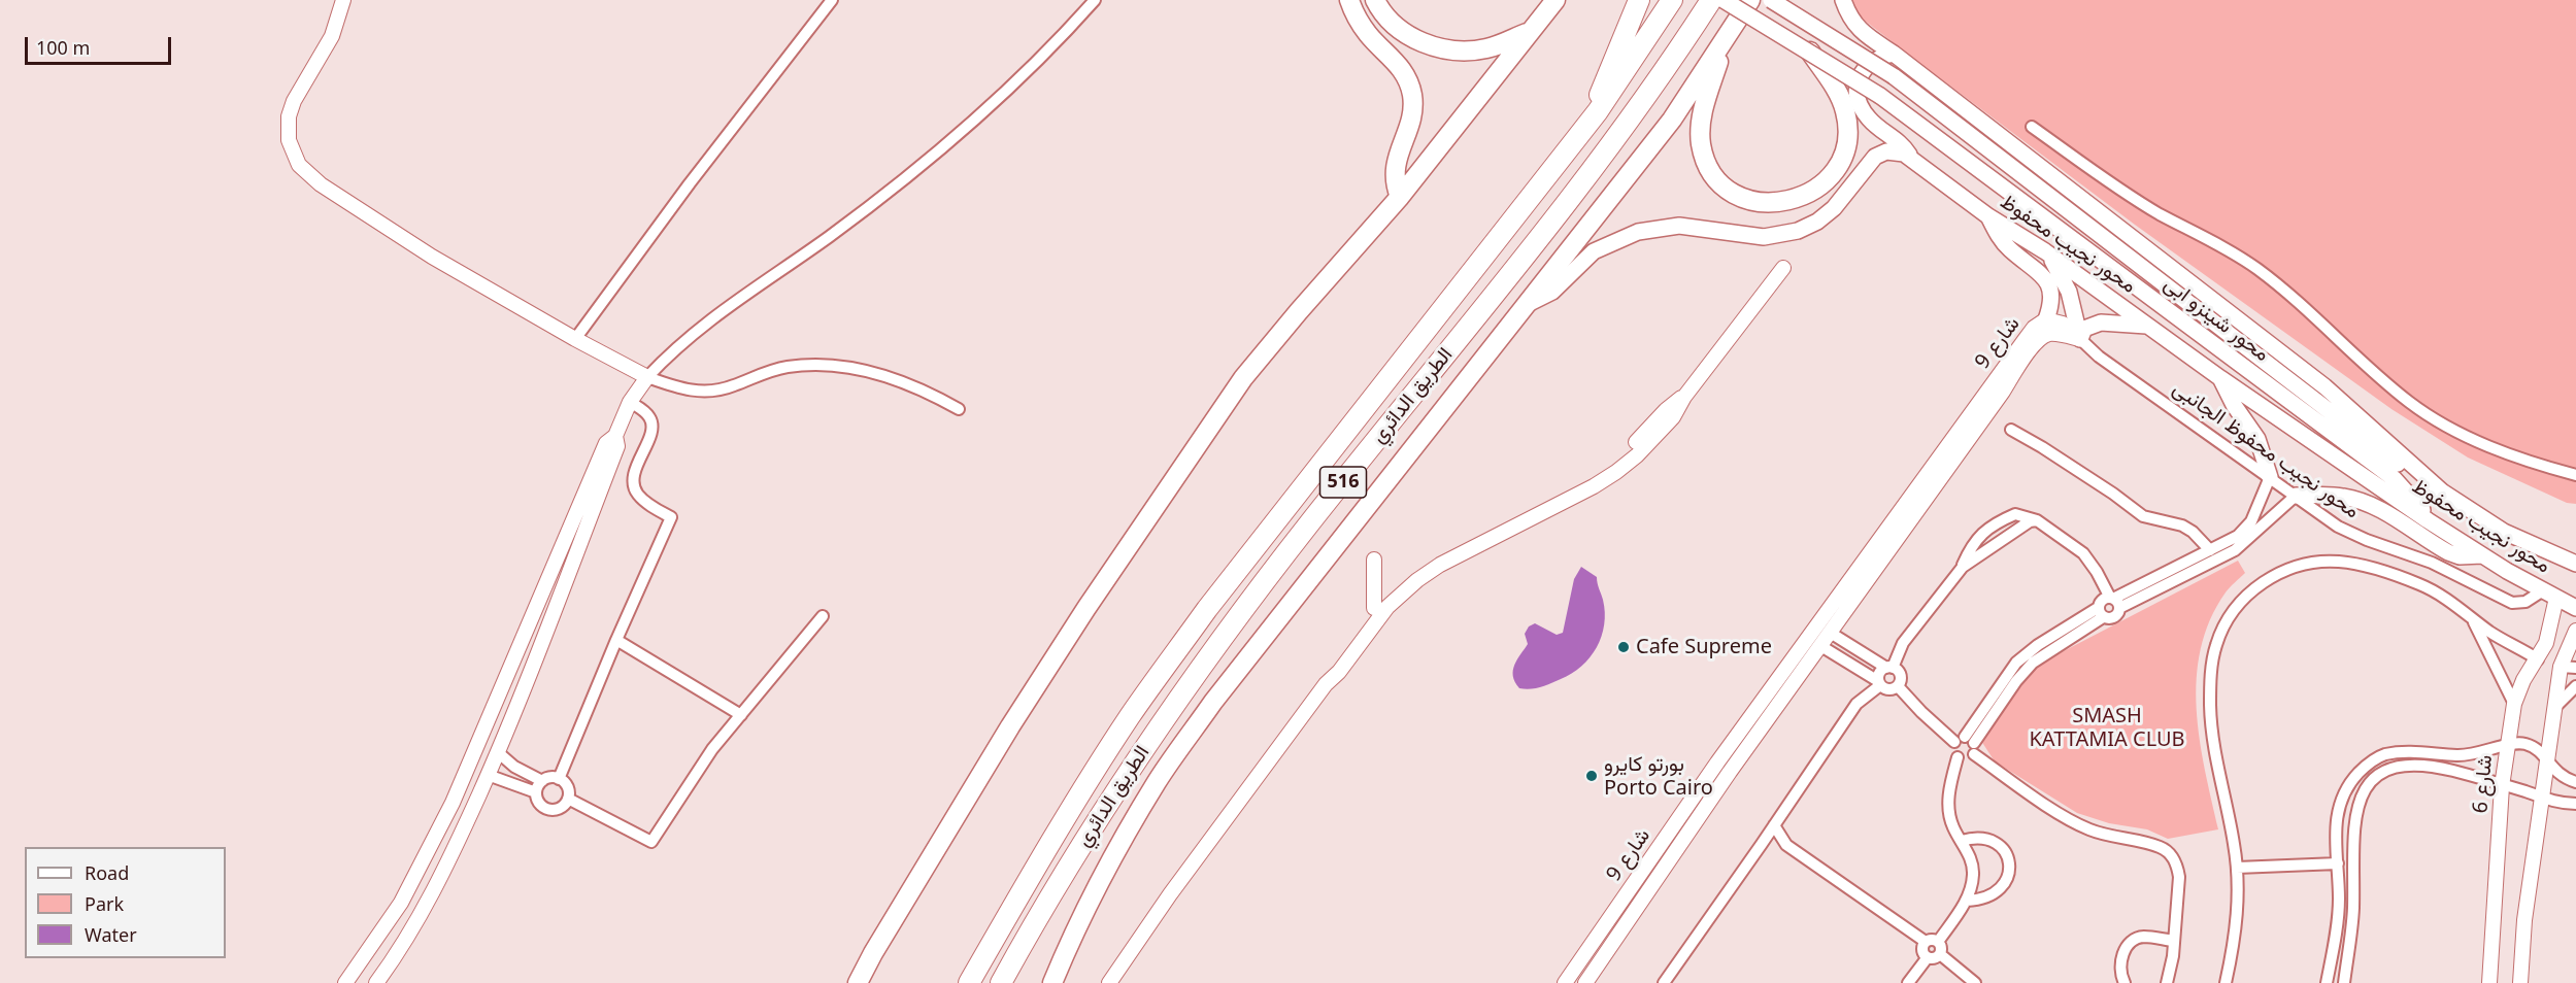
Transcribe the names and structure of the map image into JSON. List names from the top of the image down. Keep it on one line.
{"streets":{"highway":["الطريق الدائري","516"],"main road":["محور نجيب محفوظ","محور شينزو ابى"],"street":["شارع 9","محور نجيب محفوظ الجانبى","شارع 6"]},"crossings":[["محور نجيب محفوظ","محور شينزو ابى"],["محور نجيب محفوظ","محور نجيب محفوظ الجانبى"],["محور نجيب محفوظ","شارع 6"],["شارع 9","محور نجيب محفوظ الجانبى"],["محور نجيب محفوظ الجانبى","شارع 6"]],"parks":["SMASH KATTAMIA CLUB"],"places":["Cafe Supreme","بورتو كايرو Porto Cairo"],"legend":["Road","Park","Water"],"scale_bar":"100 m"}
